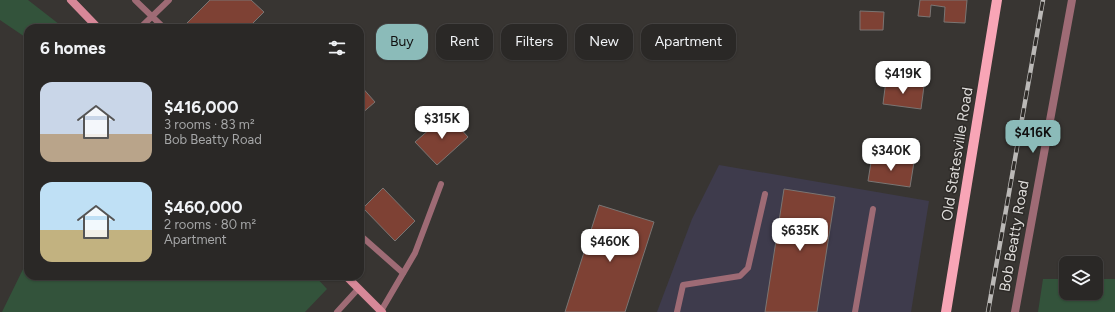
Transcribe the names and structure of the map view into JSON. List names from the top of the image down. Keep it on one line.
{"streets":{"main road":["Old Statesville Road"],"street":["Bob Beatty Road"]},"page":{"chip":["Buy","Rent","Filters","New","Apartment"],"heading":"6 homes","price":["$419K","$315K","$416K","$340K","$635K","$460K"],"list":[{"name":"$416,000","note":"3 rooms · 83 m² · Bob Beatty Road"},{"name":"$460,000","note":"2 rooms · 80 m² · Apartment"}]}}
